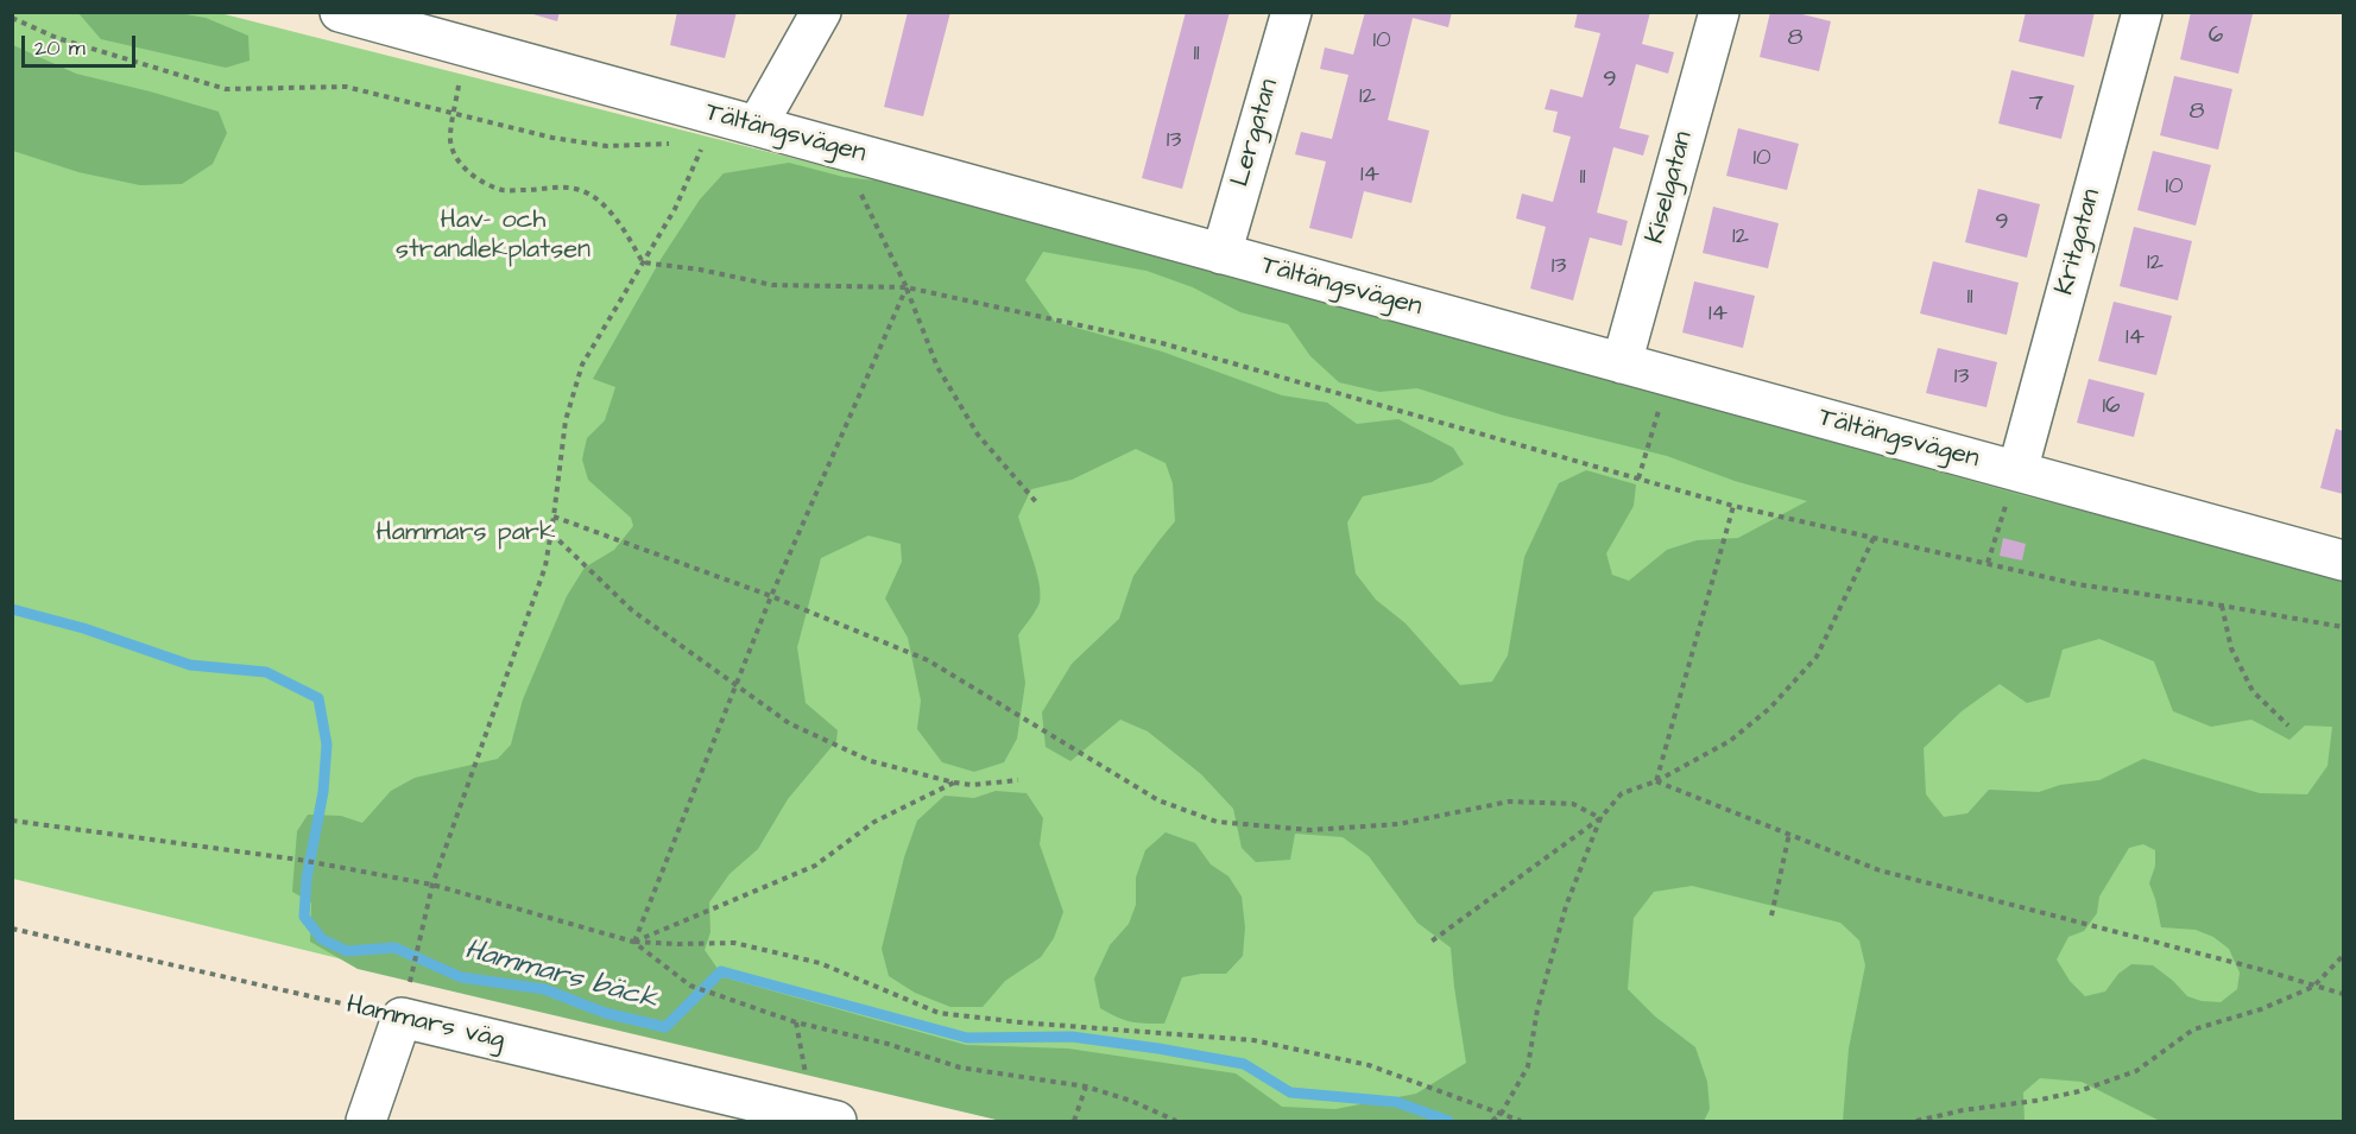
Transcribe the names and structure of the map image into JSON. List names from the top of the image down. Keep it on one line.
{"streets":{"street":["Lergatan","Tältängsvägen","Kiselgatan","Kritgatan","Hammars väg"]},"crossings":[["Lergatan","Tältängsvägen"],["Tältängsvägen","Kiselgatan"],["Tältängsvägen","Kritgatan"]],"water":["Hammars bäck"],"parks":["Hav- och strandlekplatsen","Hammars park"],"house_numbers":["6","8","10","11","9","12","7","8","13","10","14","11","10","9","12","12","13","11","14","14","13","16"],"scale_bar":"20 m"}
